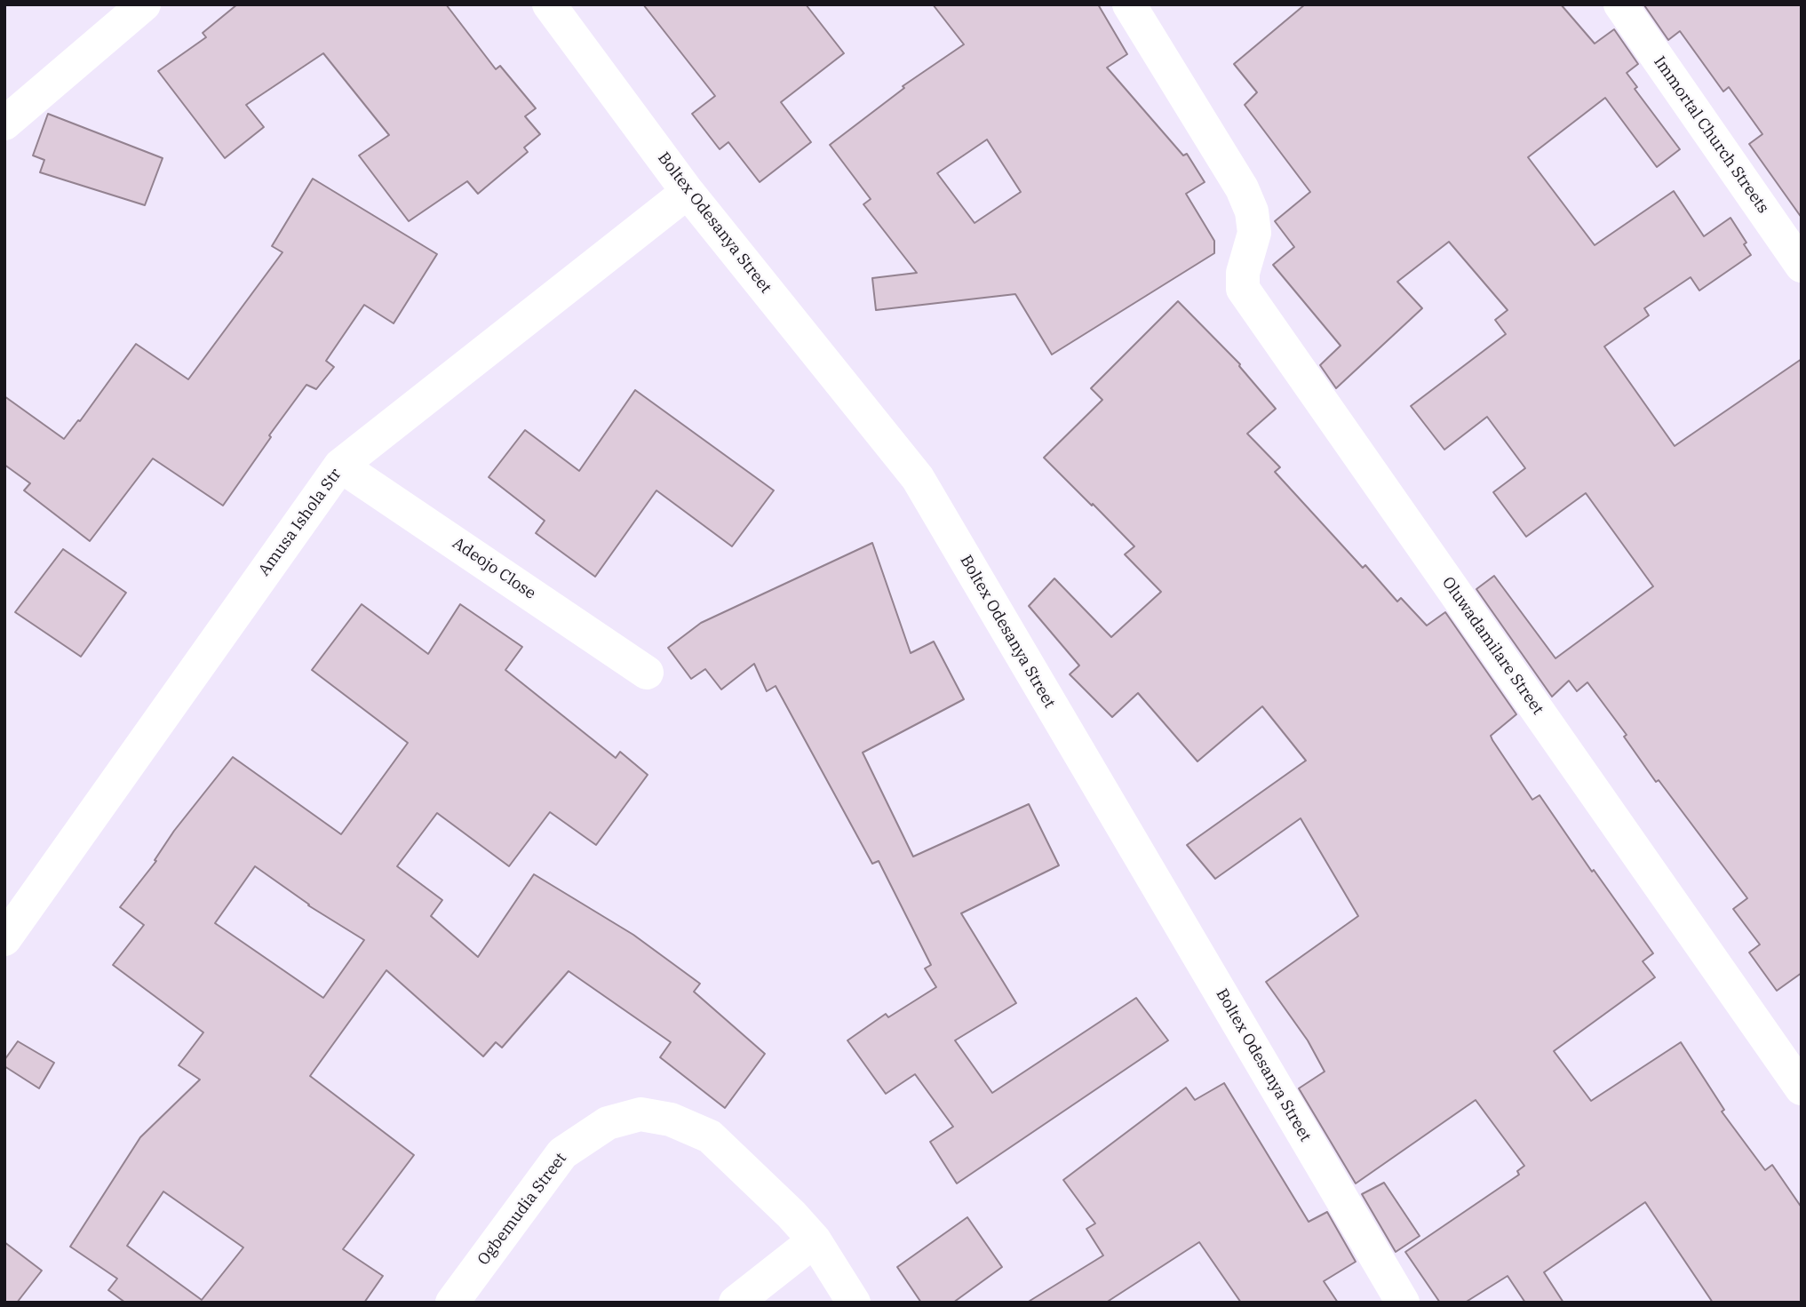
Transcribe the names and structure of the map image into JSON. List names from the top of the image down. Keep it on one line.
{"streets":{"street":["Immortal Church Streets","Boltex Odesanya Street","Amusa Ishola Str","Adeojo Close","Oluwadamilare Street","Ogbemudia Street"]},"crossings":[["Boltex Odesanya Street","Amusa Ishola Str"],["Amusa Ishola Str","Adeojo Close"]]}
